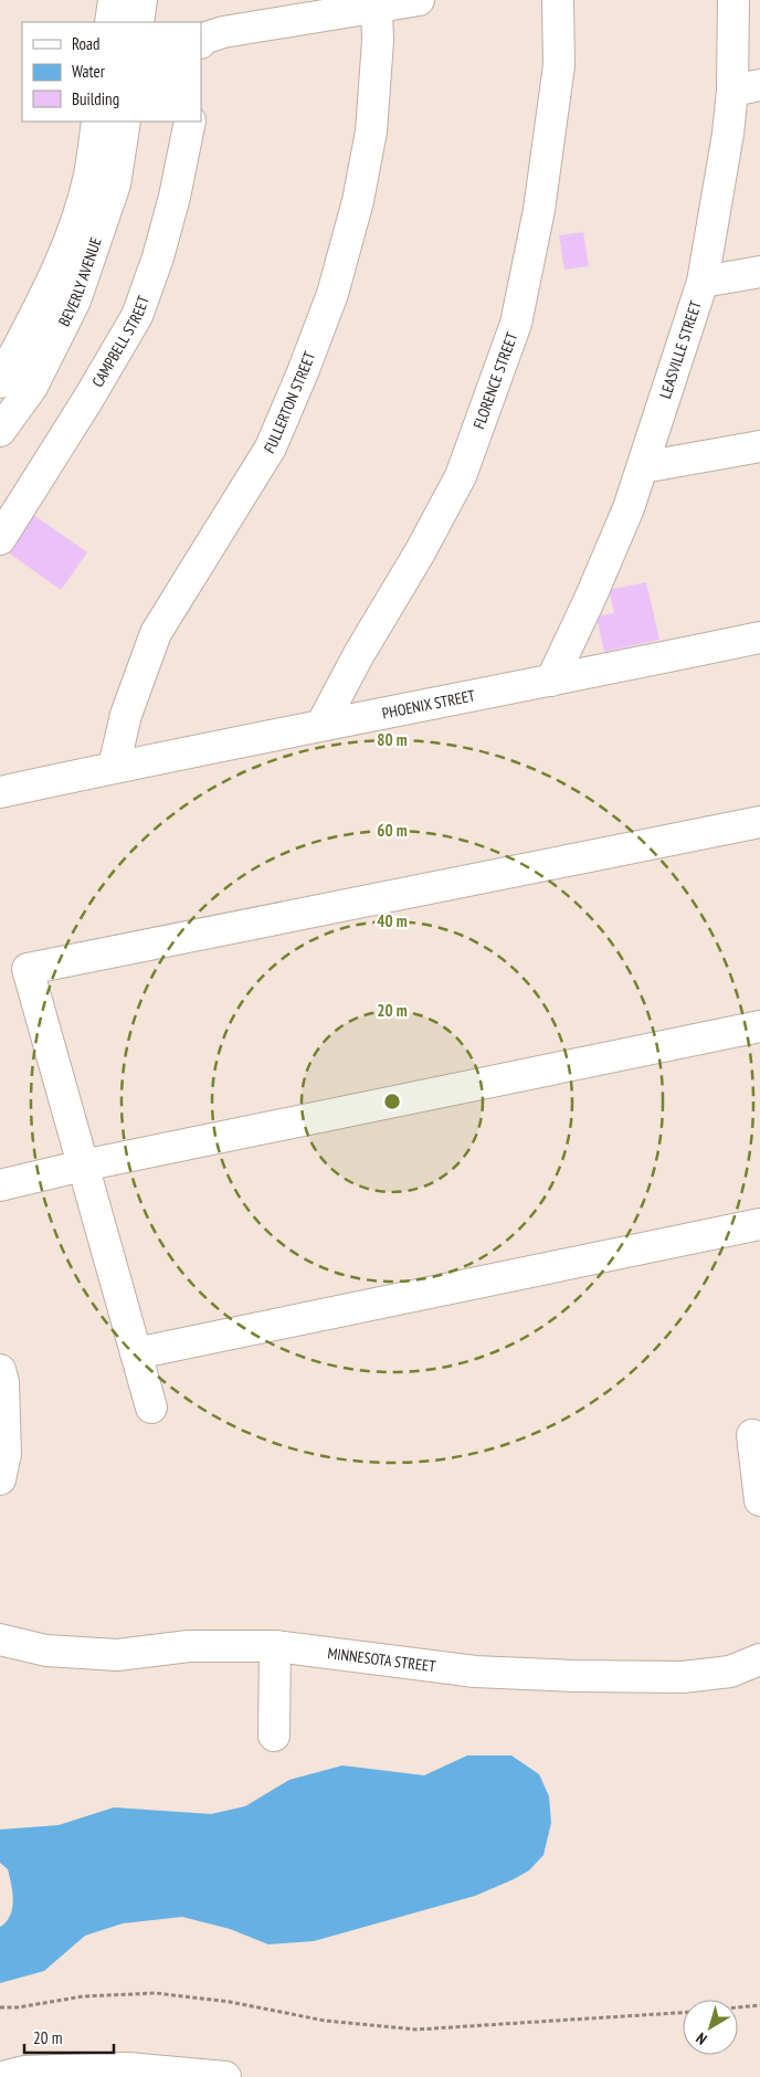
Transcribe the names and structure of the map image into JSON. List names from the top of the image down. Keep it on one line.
{"streets":{"street":["BEVERLY AVENUE","CAMPBELL STREET","LEASVILLE STREET","FLORENCE STREET","FULLERTON STREET","PHOENIX STREET","MINNESOTA STREET"]},"crossings":[["LEASVILLE STREET","PHOENIX STREET"],["FLORENCE STREET","PHOENIX STREET"],["FULLERTON STREET","PHOENIX STREET"]],"legend":["Road","Water","Building"],"scale_bar":"20 m","north":"bottom left","rings":["80 m","60 m","40 m","20 m"]}
